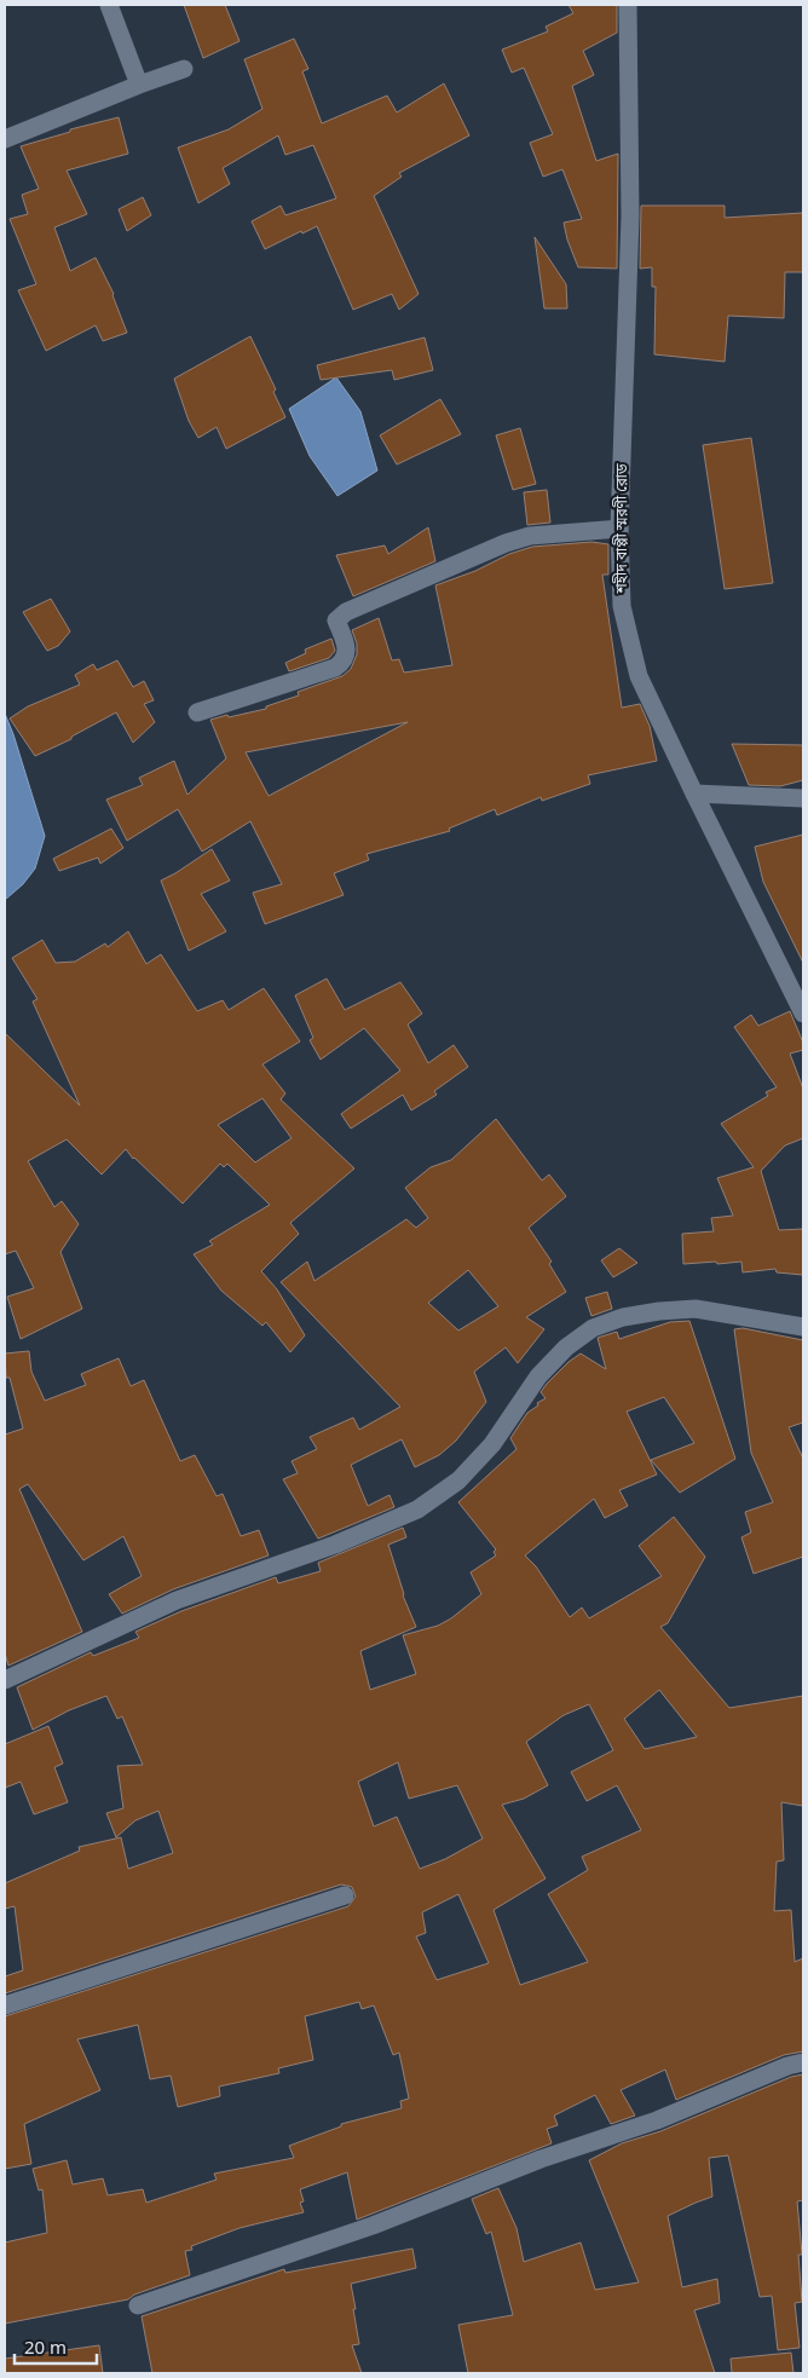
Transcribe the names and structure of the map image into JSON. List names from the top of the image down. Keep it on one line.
{"streets":{"street":["শহীদ বাপ্পী স্মরণী রোড"]},"scale_bar":"20 m"}
